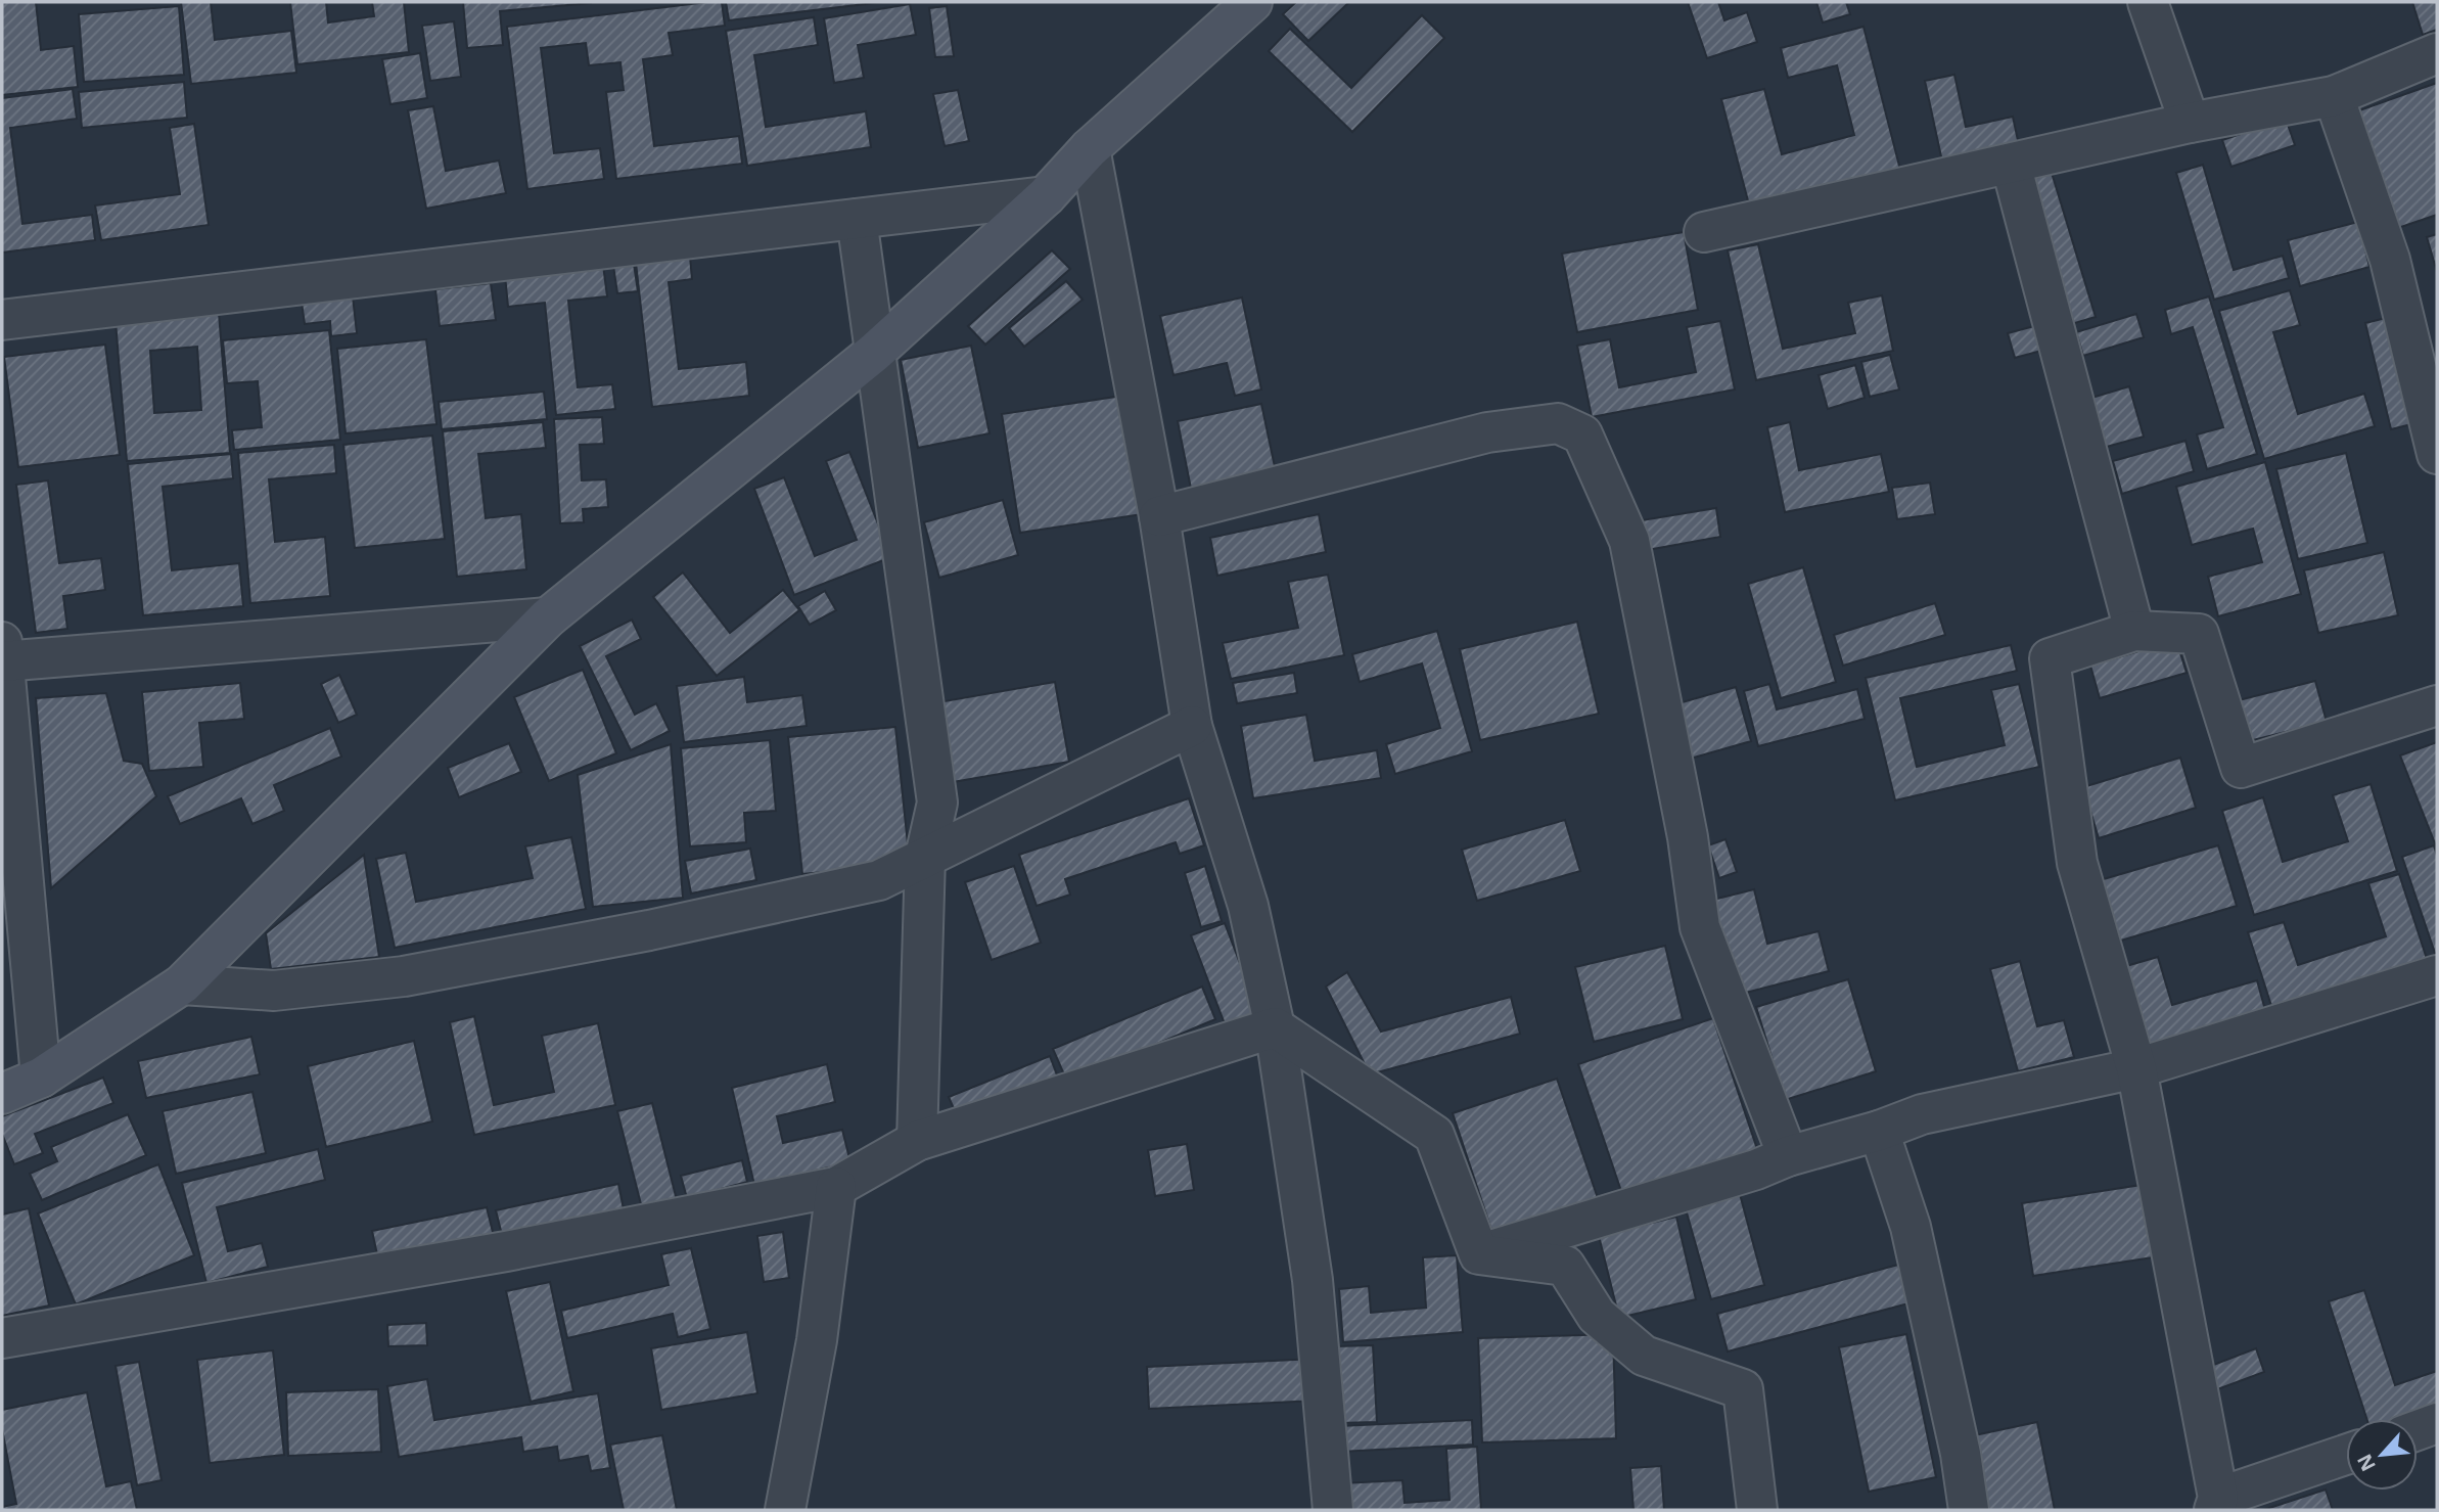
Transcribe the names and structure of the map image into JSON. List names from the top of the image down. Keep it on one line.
{"north":"bottom left"}
